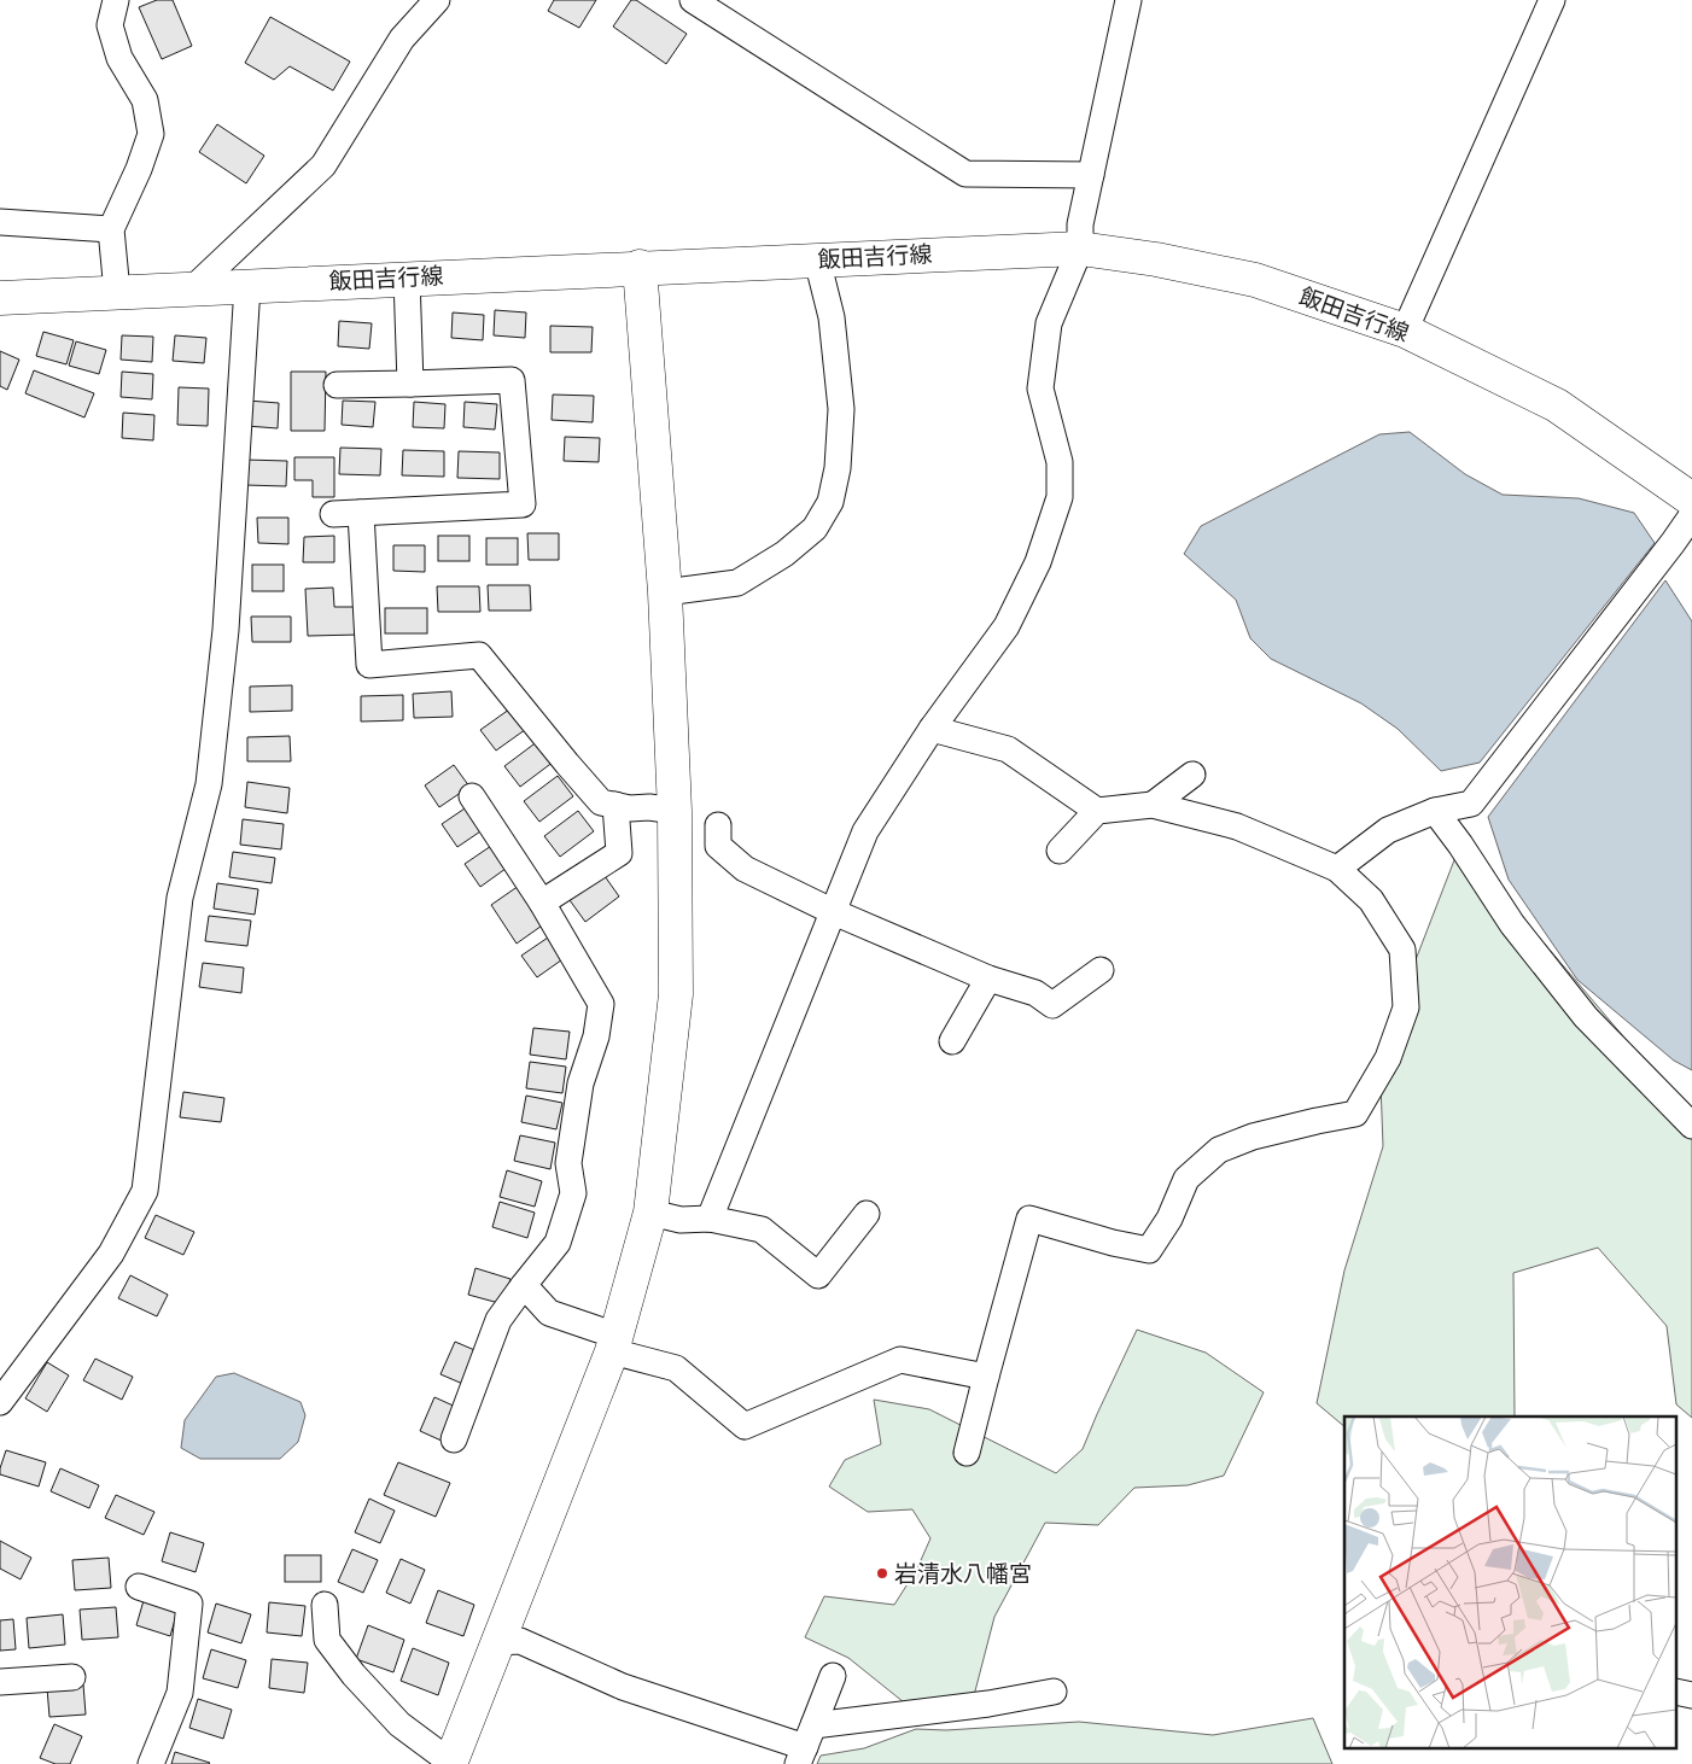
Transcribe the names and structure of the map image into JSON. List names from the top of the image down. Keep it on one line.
{"streets":{"main road":["飯田吉行線"]},"places":["岩清水八幡宮"]}
